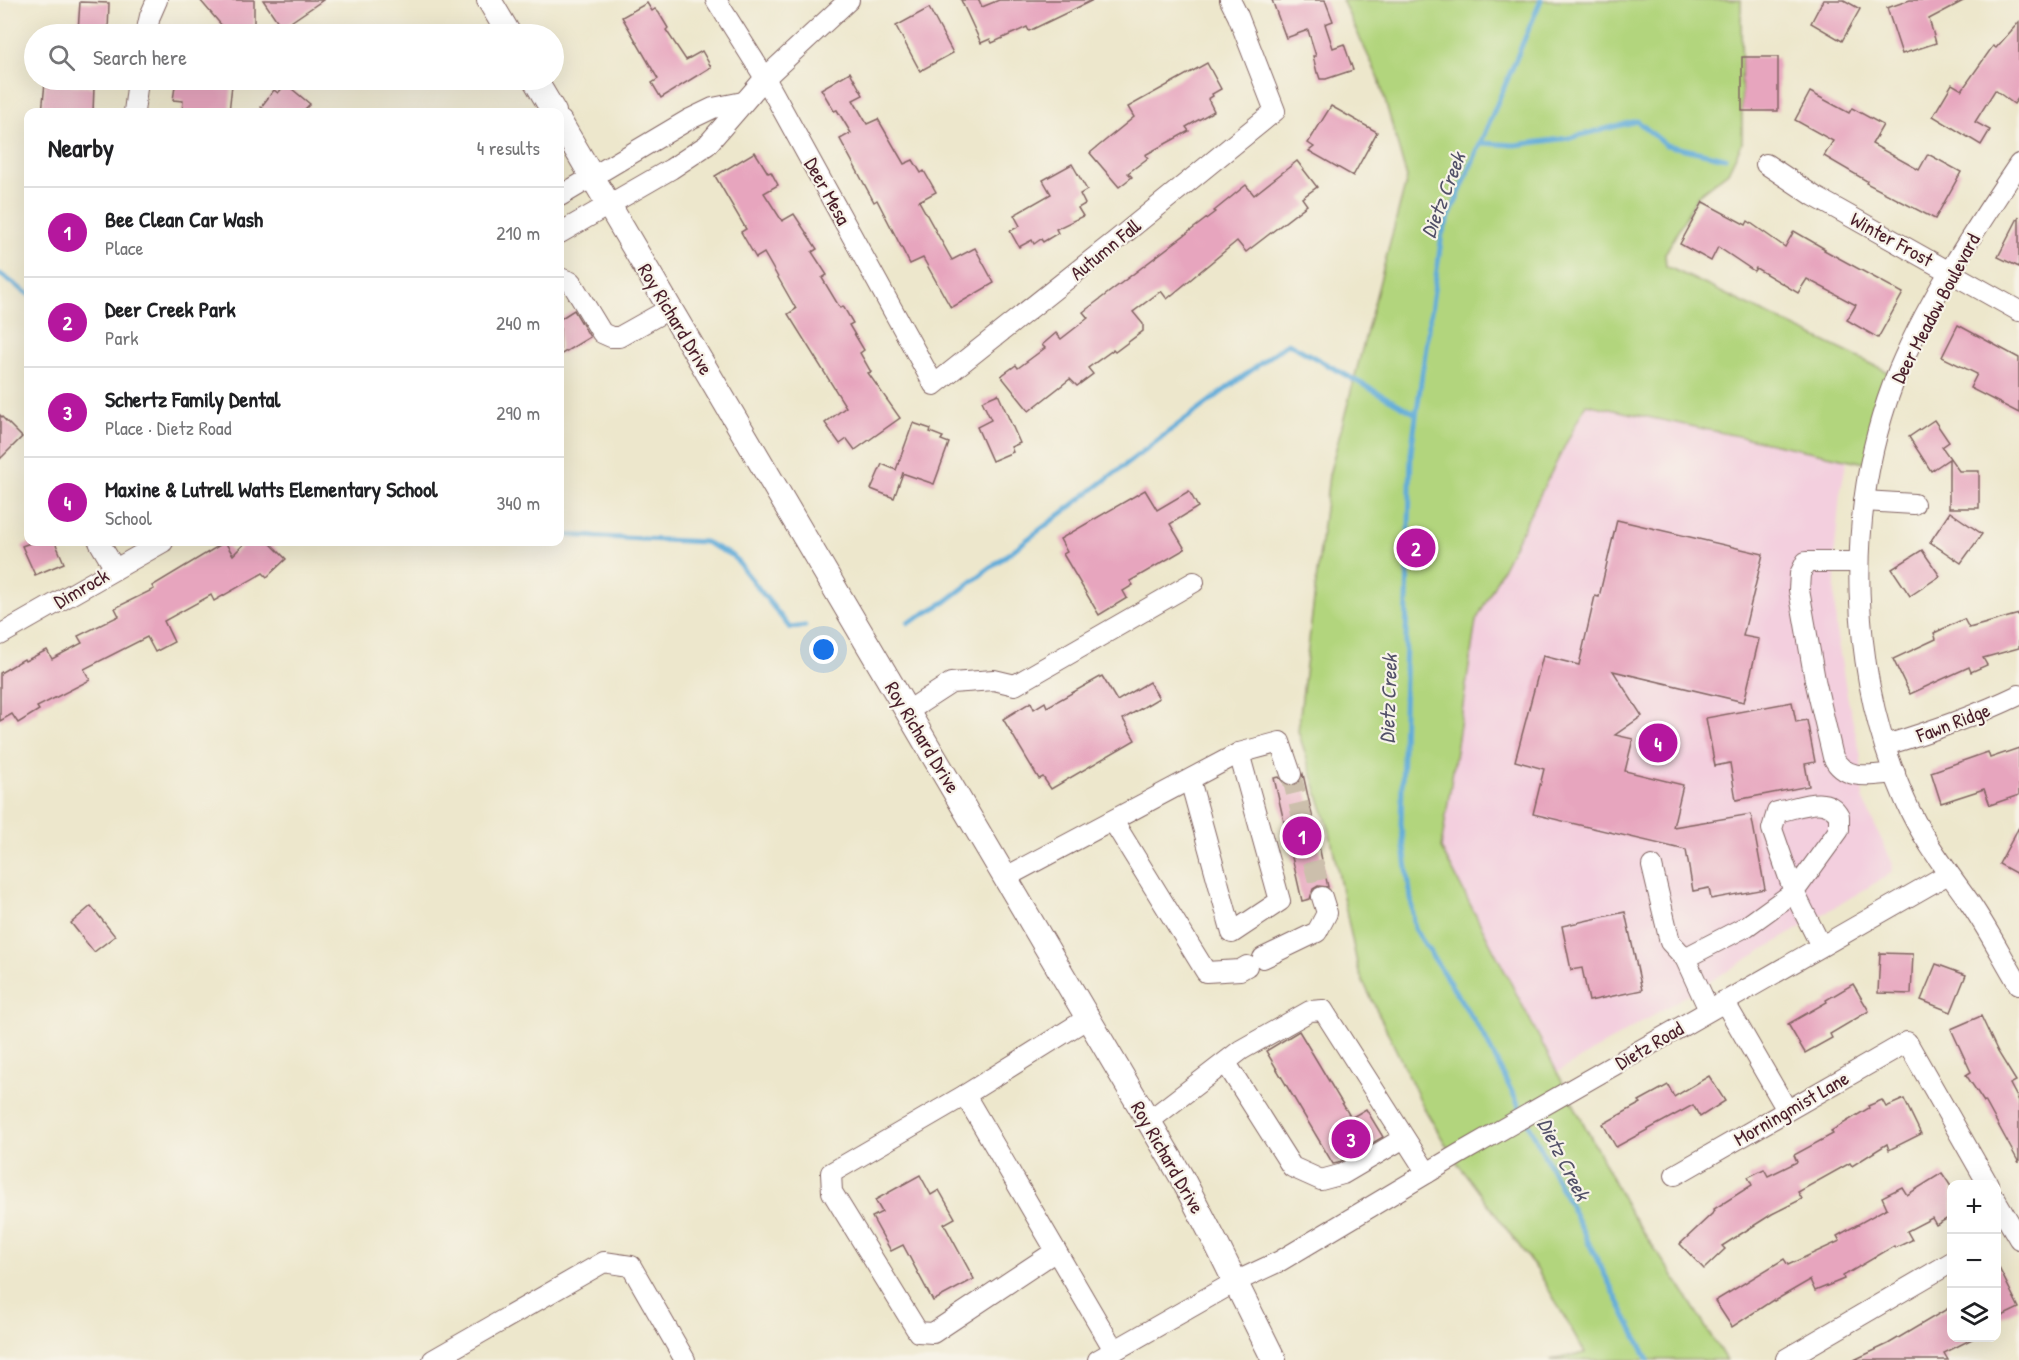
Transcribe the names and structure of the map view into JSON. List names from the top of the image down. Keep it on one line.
{"streets":{"main road":["Roy Richard Drive"],"street":["Deer Mesa","Winter Frost","Autumn Fall","Deer Meadow Boulevard","Dimrock","Fawn Ridge","Dietz Road","Morningmist Lane"]},"crossings":[["Deer Mesa","Autumn Fall"],["Winter Frost","Deer Meadow Boulevard"],["Deer Meadow Boulevard","Fawn Ridge"],["Deer Meadow Boulevard","Dietz Road"],["Roy Richard Drive","Dietz Road"]],"water":["Dietz Creek"],"page":{"search":"Search here","heading":["Nearby","4 results"],"list":[{"mark":"1","name":"Bee Clean Car Wash","note":"Place","value":"210 m"},{"mark":"2","name":"Deer Creek Park","note":"Park","value":"240 m"},{"mark":"3","name":"Schertz Family Dental","note":"Place · Dietz Road","value":"290 m"},{"mark":"4","name":"Maxine & Lutrell Watts Elementary School","note":"School","value":"340 m"}],"pins":["2","4","1","3"],"map_buttons":["+","−"]}}
